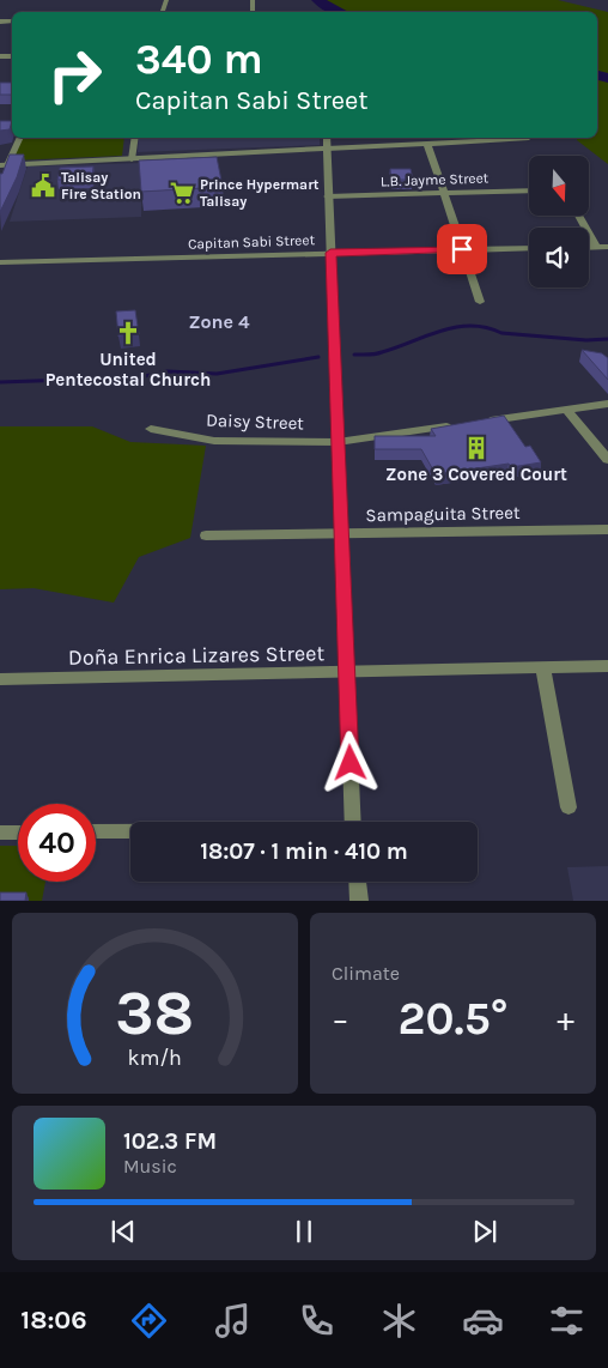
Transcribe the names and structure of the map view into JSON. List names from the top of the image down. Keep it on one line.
{"streets":{"street":["L.B. Jayme Street","Capitan Sabi Street","Daisy Street","Sampaguita Street","Doña Enrica Lizares Street"]},"districts":["Zone 4"],"places":{"public building":["Talisay Fire Station"],"supermarket":["Prince Hypermart Talisay"],"church":["United Pentecostal Church"],"building":["Zone 3 Covered Court"]},"north":"bottom","page":{"turn":["340 m","Capitan Sabi Street"],"limit":"40","trip":"18:07 · 1 min · 410 m","tile":"Climate","heat":["−","20.5°","+"],"song":["102.3 FM","Music"],"tabs":"18:06","gauge":["38","km/h"]}}
